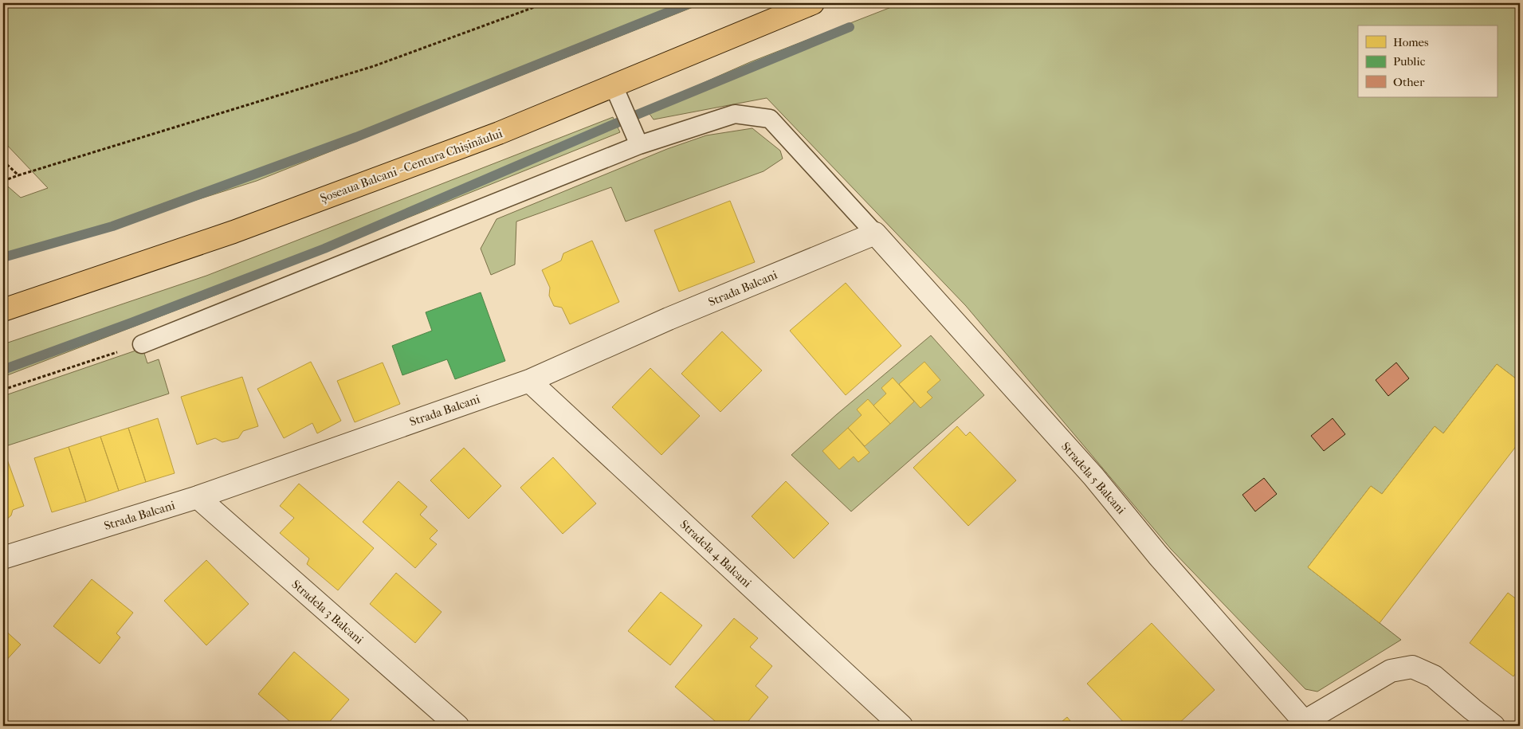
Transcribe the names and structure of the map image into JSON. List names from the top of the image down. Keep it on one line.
{"streets":{"highway":["Șoseaua Balcani - Centura Chișinăului"],"street":["Strada Balcani","Stradela 5 Balcani","Stradela 4 Balcani","Stradela 3 Balcani"]},"crossings":[["Strada Balcani","Stradela 5 Balcani"],["Strada Balcani","Stradela 4 Balcani"],["Strada Balcani","Stradela 3 Balcani"]],"legend":["Homes","Public","Other"]}
